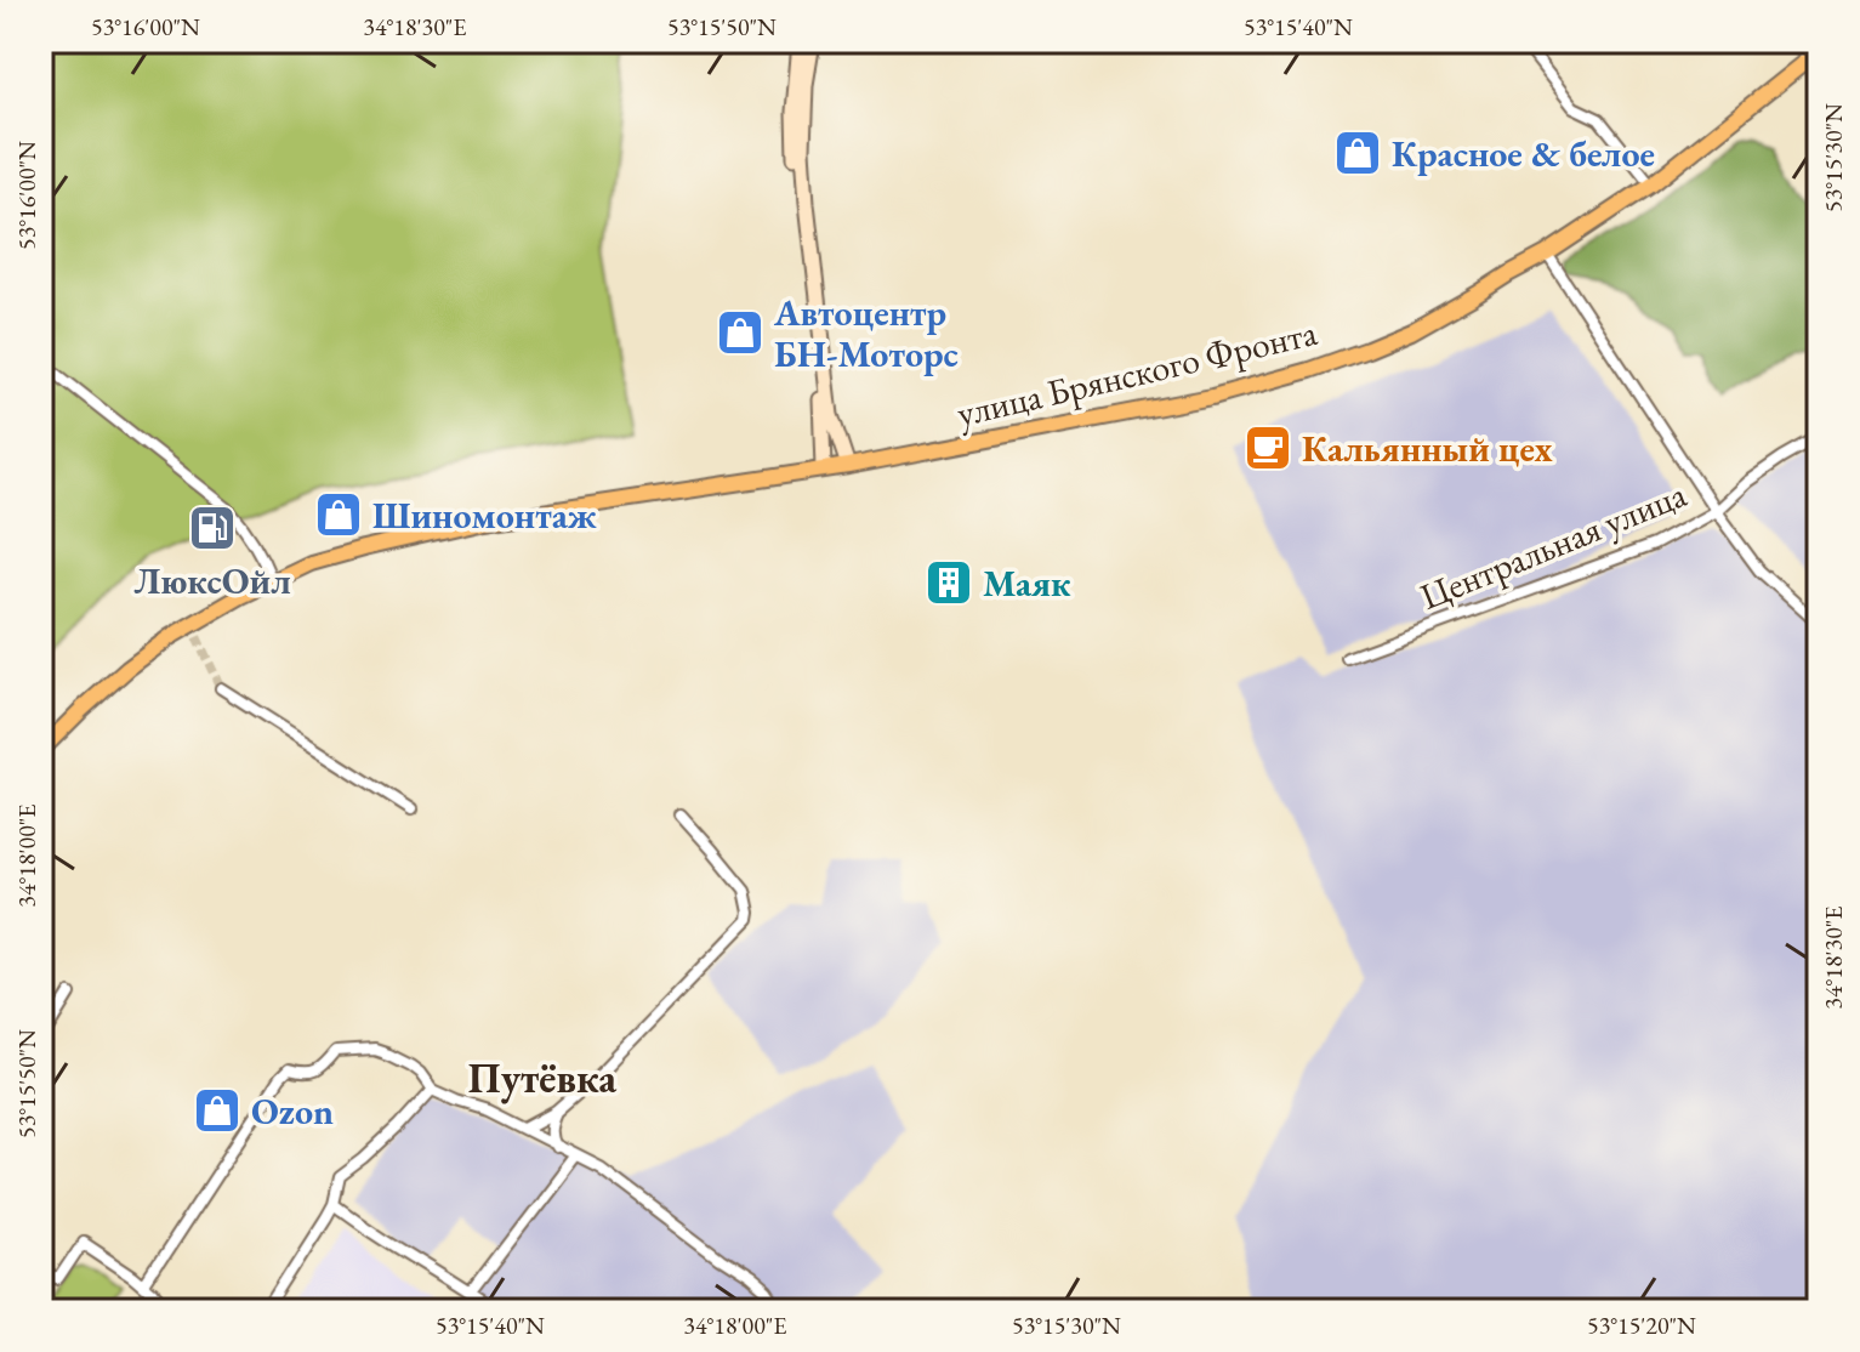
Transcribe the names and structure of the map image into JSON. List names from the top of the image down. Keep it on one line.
{"streets":{"main road":["улица Брянского Фронта"],"street":["Центральная улица"]},"districts":["Путёвка"],"places":{"shop":["Красное & белое","Автоцентр БН-Моторс","Шиномонтаж","Ozon"],"cafe":["Кальянный цех"],"fuel station":["ЛюксОйл"],"building":["Маяк"]},"coordinates":["53°16'00\"N","34°18'30\"E","53°15'50\"N","53°15'40\"N","53°15'30\"N","34°18'00\"E","53°15'20\"N"]}
